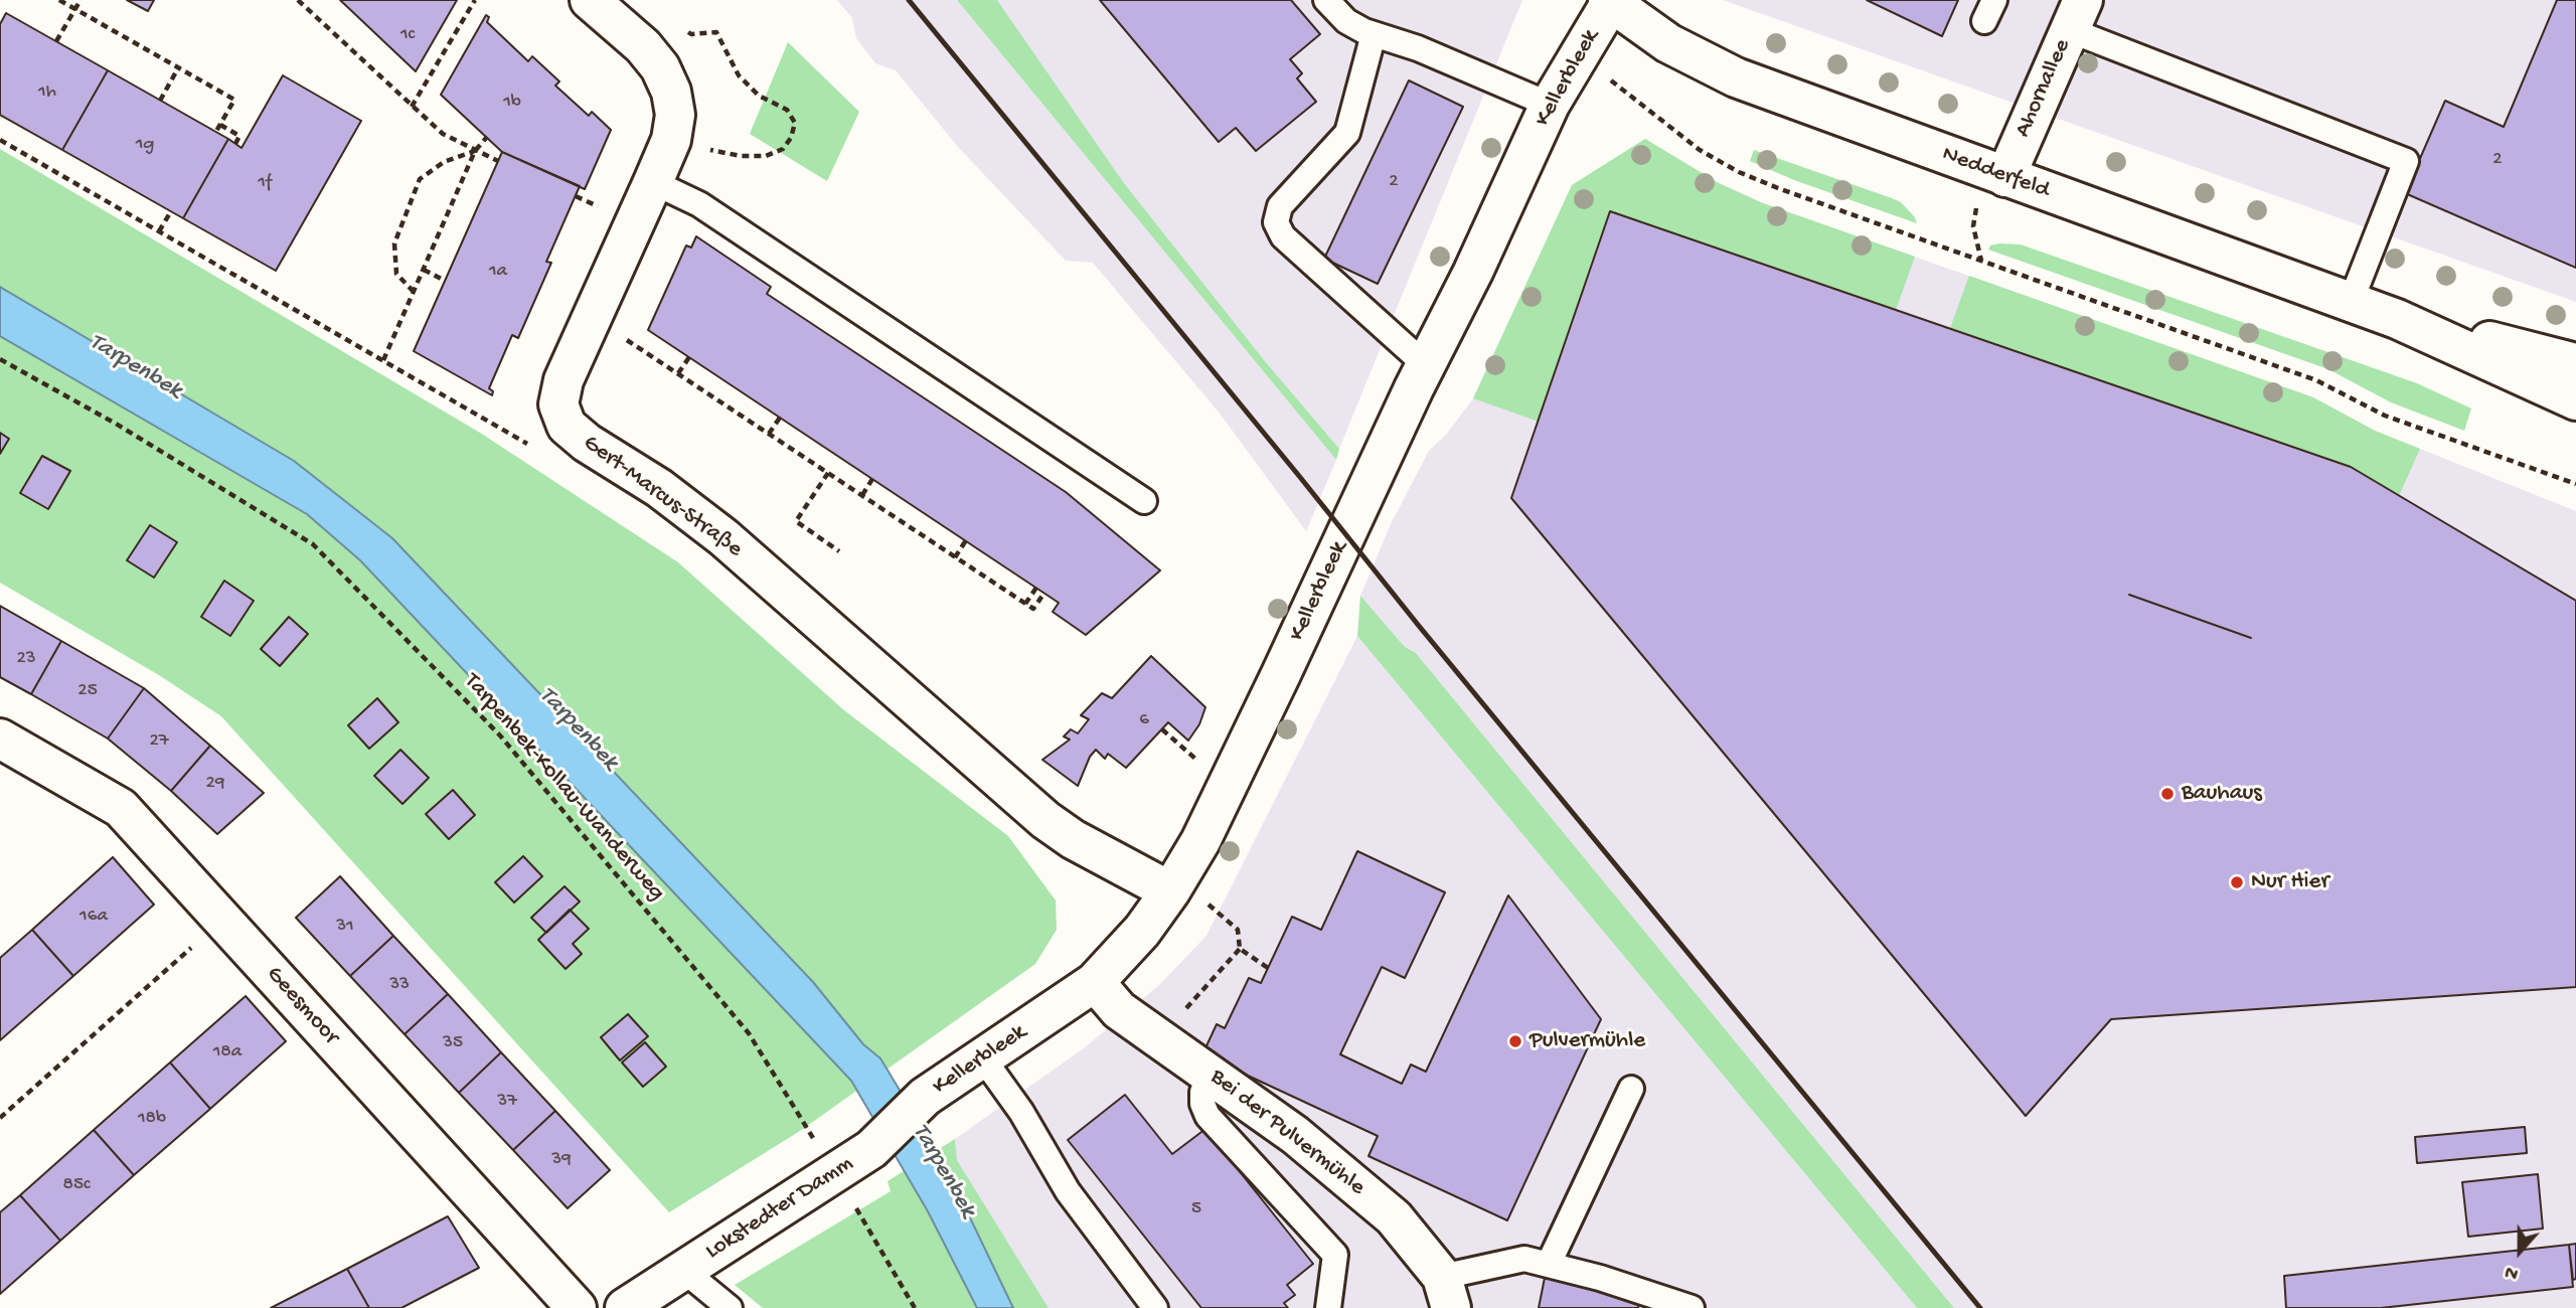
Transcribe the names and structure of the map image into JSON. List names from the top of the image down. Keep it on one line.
{"streets":{"street":["Kellerbleek","Ahornallee","Nedderfeld","Gert-Marcus-Straße","Geesmoor","Bei der Pulvermühle","Lokstedter Damm"],"path":["Tarpenbek-Kollau-Wanderweg"]},"crossings":[["Kellerbleek","Nedderfeld"],["Kellerbleek","Gert-Marcus-Straße"],["Kellerbleek","Bei der Pulvermühle"],["Kellerbleek","Lokstedter Damm"],["Ahornallee","Nedderfeld"],["Tarpenbek-Kollau-Wanderweg","Lokstedter Damm"]],"water":["Tarpenbek"],"places":["Bauhaus","Nur Hier","Pulvermühle"],"house_numbers":["1c","1h","1b","1g","2","2","1f","1a","23","25","6","27","29","16a","31","33","35","18a","37","18b","39","85c","5"],"north":"bottom"}
